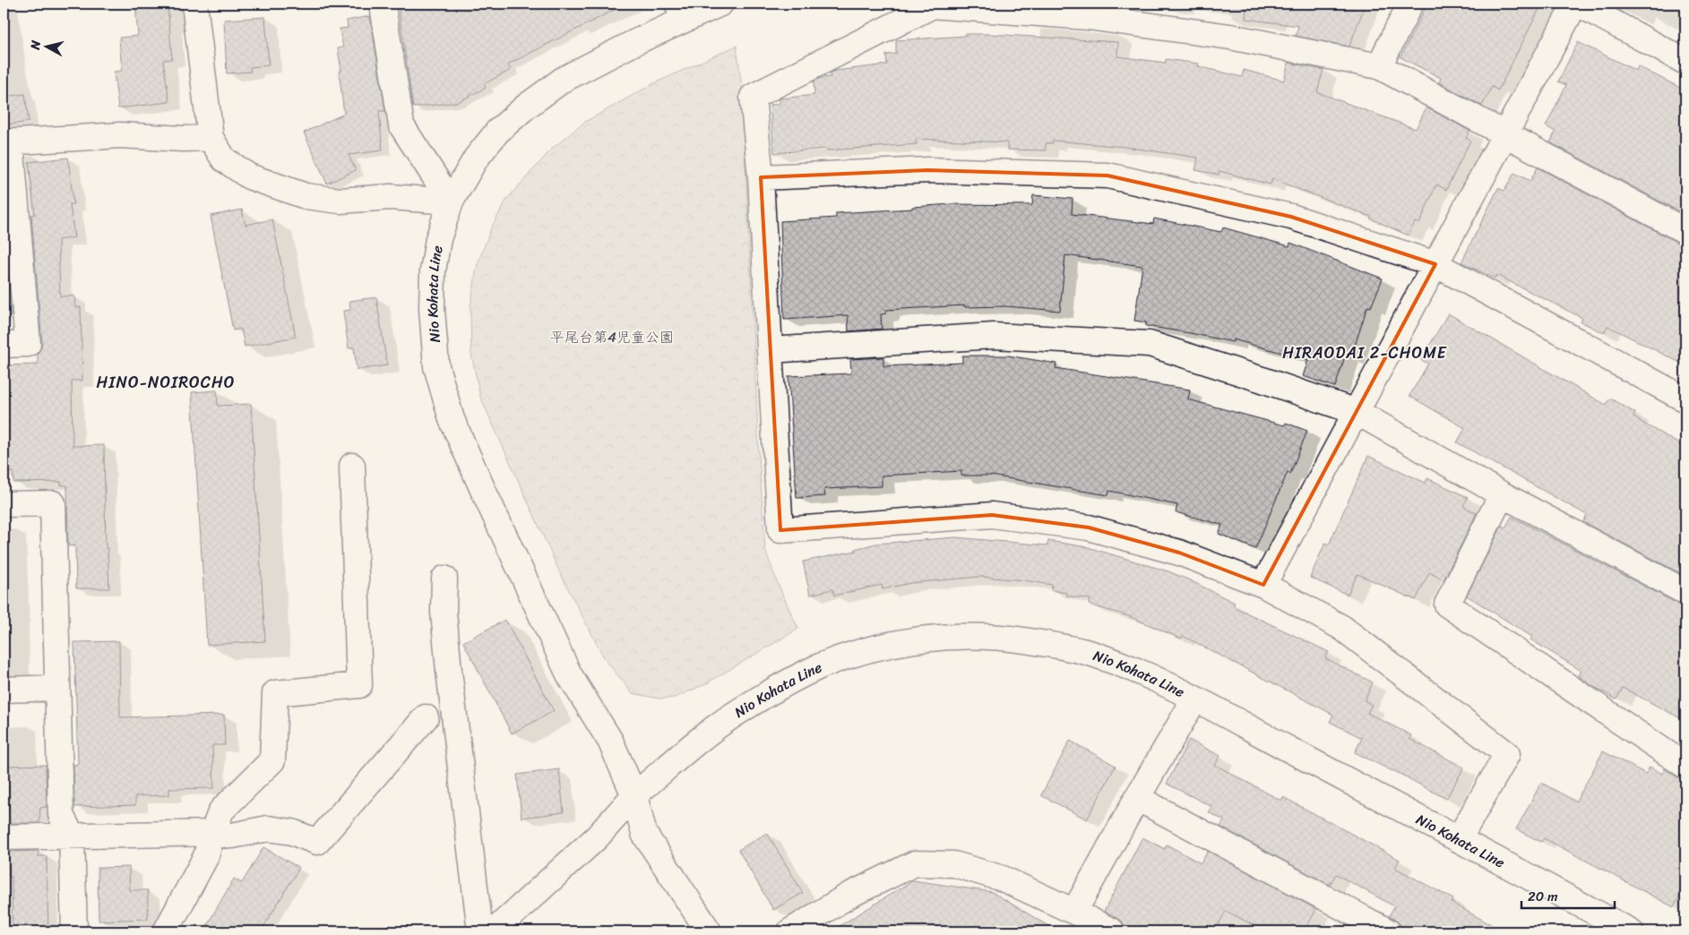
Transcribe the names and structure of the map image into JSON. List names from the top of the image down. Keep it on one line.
{"streets":{"street":["Nio Kohata Line"]},"districts":["HIRAODAI 2-CHOME","HINO-NOIROCHO"],"parks":["平尾台第4児童公園"],"scale_bar":"20 m","north":"left"}
